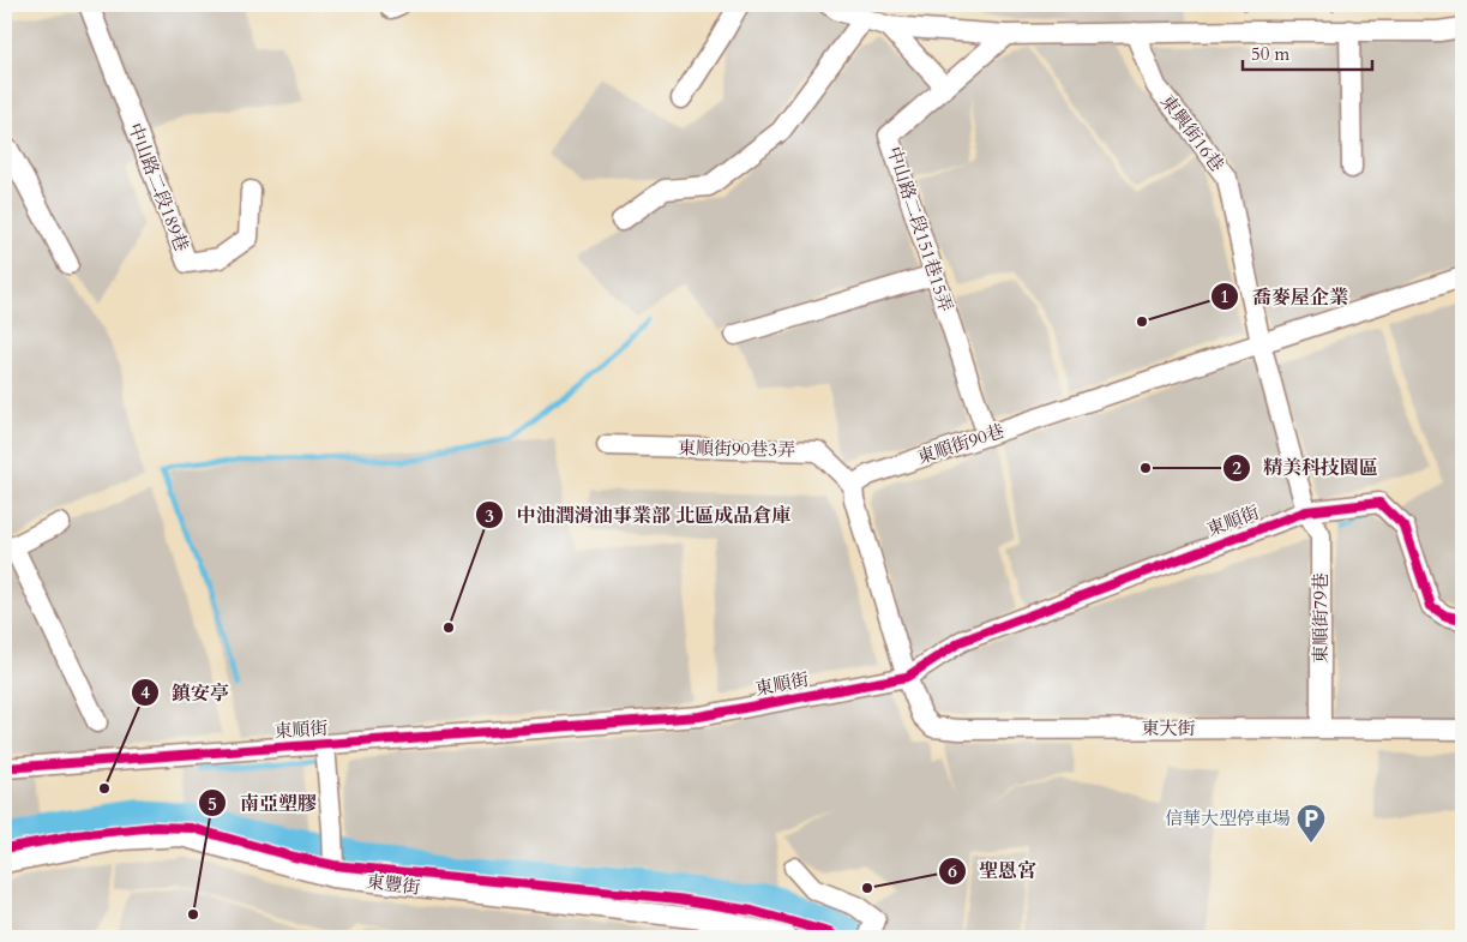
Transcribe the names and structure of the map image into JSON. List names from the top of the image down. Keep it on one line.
{"streets":{"street":["東興街16巷","中山路二段189巷","中山路二段151巷15弄","東順街90巷","東順街90巷3弄","東順街","東順街79巷","東大街","東豐街"]},"crossings":[["東興街16巷","東順街90巷"],["中山路二段151巷15弄","東順街90巷"],["東順街90巷","東順街90巷3弄"],["東順街","東順街79巷"],["東順街","東大街"],["東順街79巷","東大街"]],"places":{"other":["喬麥屋企業","精美科技園區","中油潤滑油事業部 北區成品倉庫","鎮安亭","聖恩宮","南亞塑膠"],"parking":["信華大型停車場"]},"scale_bar":"50 m"}
